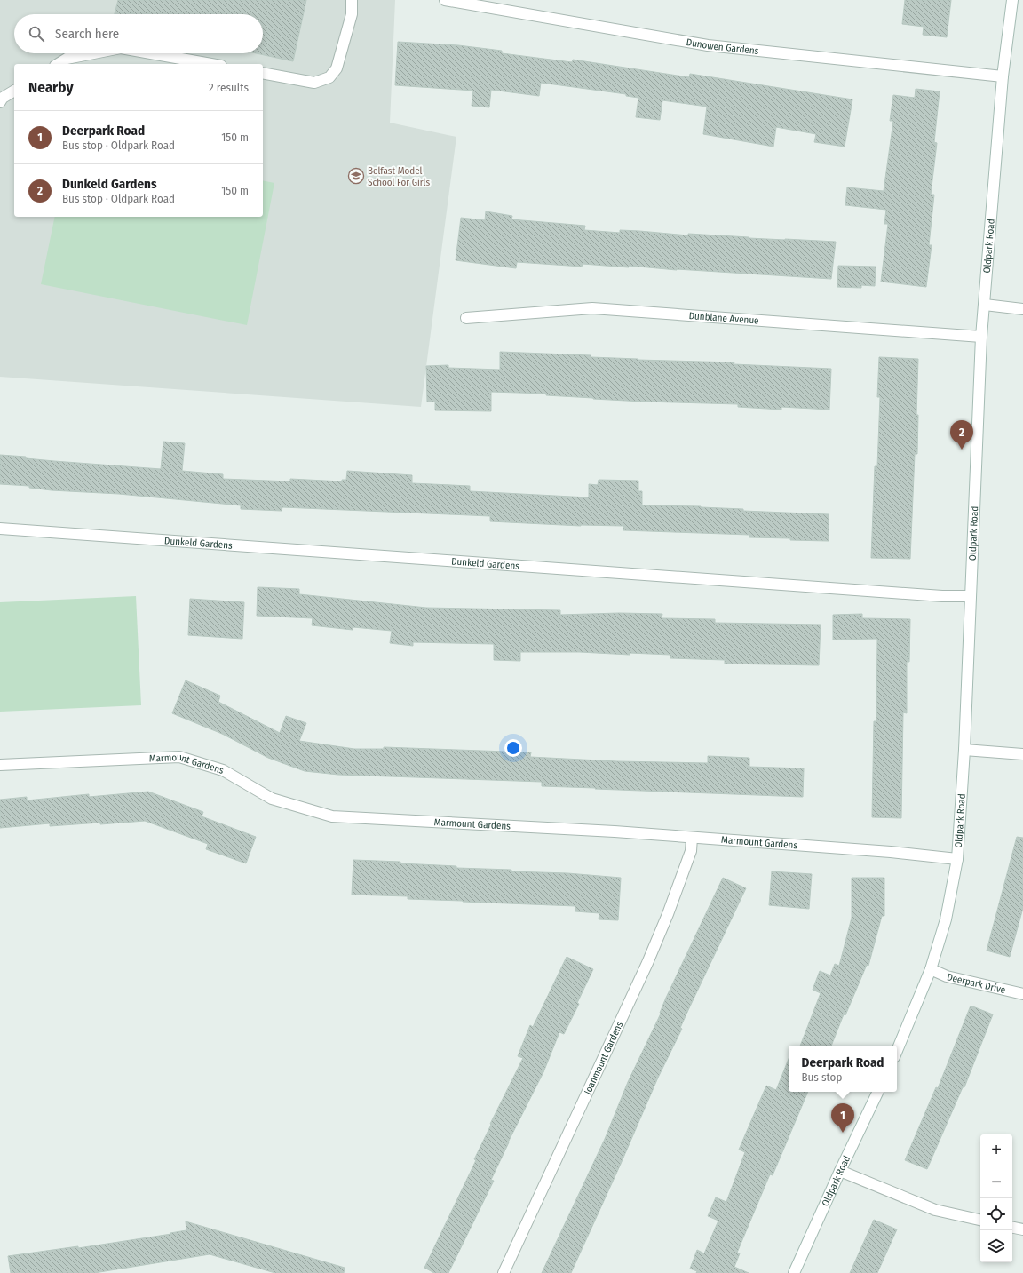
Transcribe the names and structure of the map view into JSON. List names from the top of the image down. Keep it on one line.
{"streets":{"street":["Dunowen Gardens","Oldpark Road","Dunblane Avenue","Dunkeld Gardens","Marmount Gardens","Deerpark Drive","Joanmount Gardens"]},"crossings":[["Dunowen Gardens","Oldpark Road"],["Oldpark Road","Dunblane Avenue"],["Oldpark Road","Dunkeld Gardens"],["Oldpark Road","Marmount Gardens"],["Oldpark Road","Deerpark Drive"],["Marmount Gardens","Joanmount Gardens"]],"places":{"school or university":["Belfast Model School For Girls"]},"page":{"search":"Search here","heading":["Nearby","2 results"],"list":[{"mark":"1","name":"Deerpark Road","note":"Bus stop · Oldpark Road","value":"150 m"},{"mark":"2","name":"Dunkeld Gardens","note":"Bus stop · Oldpark Road","value":"150 m"}],"pins":["2","1"],"popup":["Deerpark Road","Bus stop"],"map_buttons":["+","−"]}}
